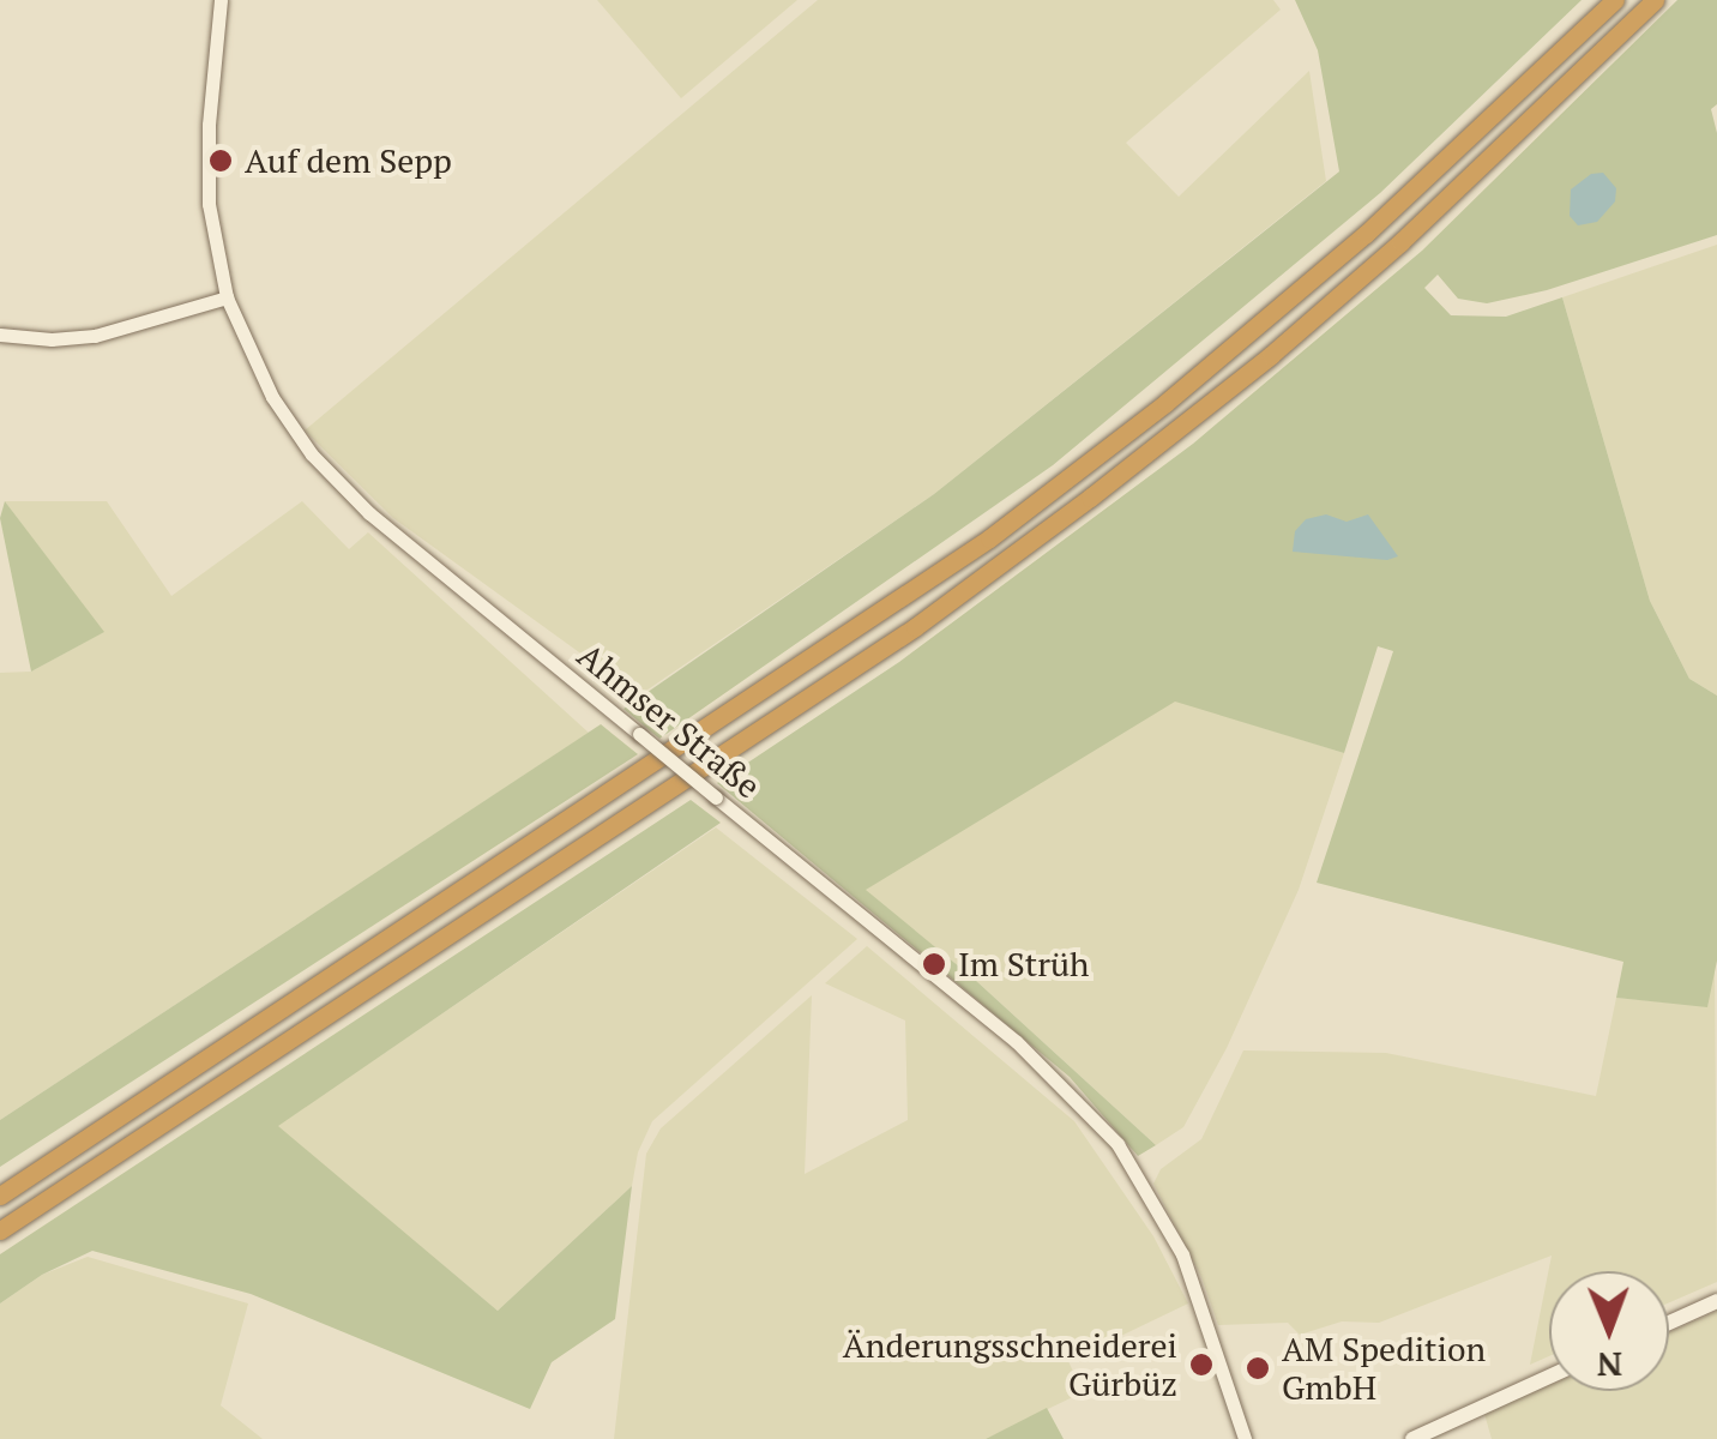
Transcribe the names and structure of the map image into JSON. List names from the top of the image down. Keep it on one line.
{"streets":{"street":["Ahmser Straße"]},"places":["Auf dem Sepp","Im Strüh","Änderungsschneiderei Gürbüz","AM Spedition GmbH"],"north":"bottom"}
